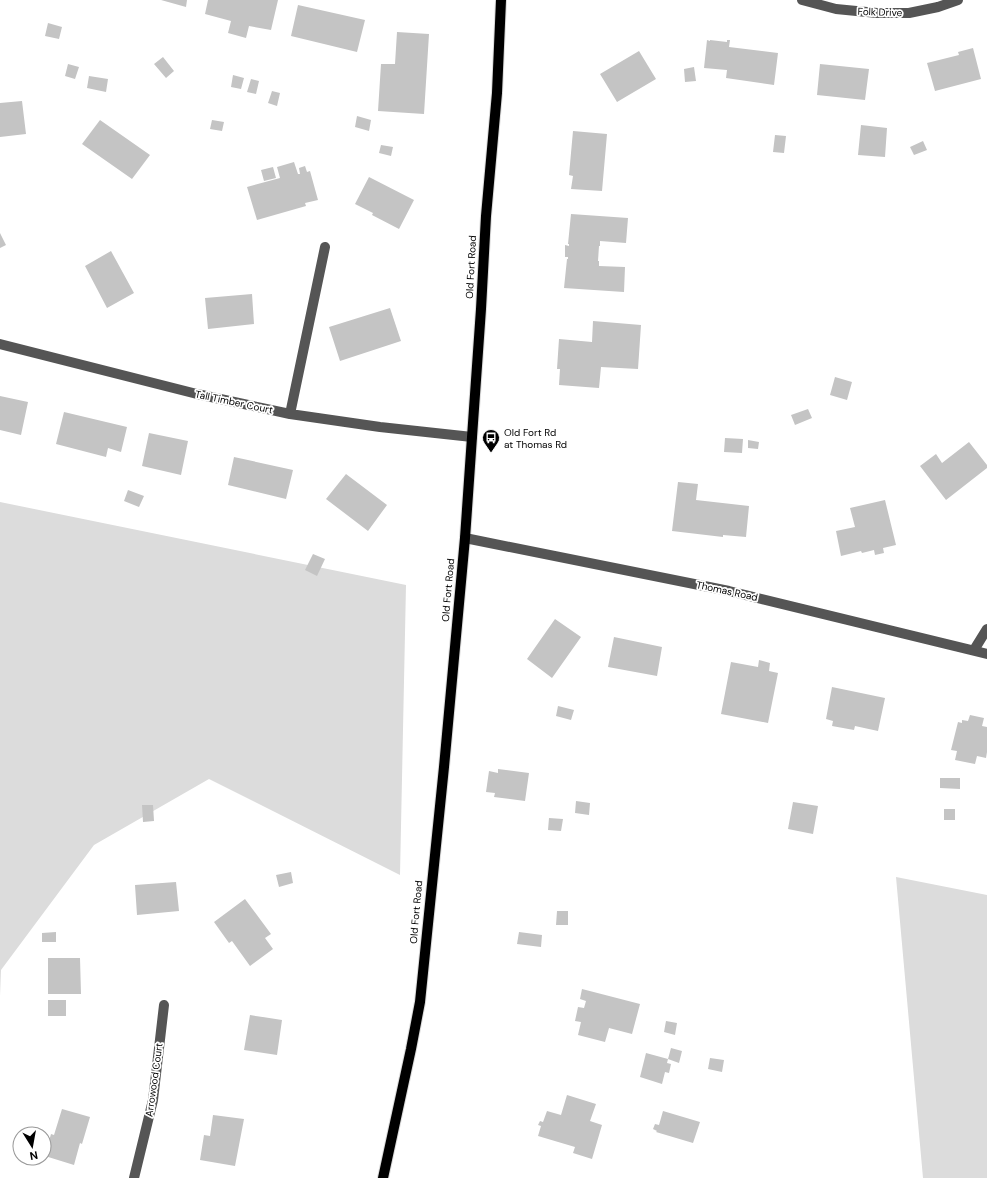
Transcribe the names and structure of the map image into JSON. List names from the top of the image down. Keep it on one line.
{"streets":{"main road":["Old Fort Road"],"street":["Folk Drive","Tall Timber Court","Thomas Road","Arrowood Court"]},"crossings":[["Old Fort Road","Tall Timber Court"],["Old Fort Road","Thomas Road"]],"places":{"bus stop":["Old Fort Rd at Thomas Rd"]},"north":"bottom"}
